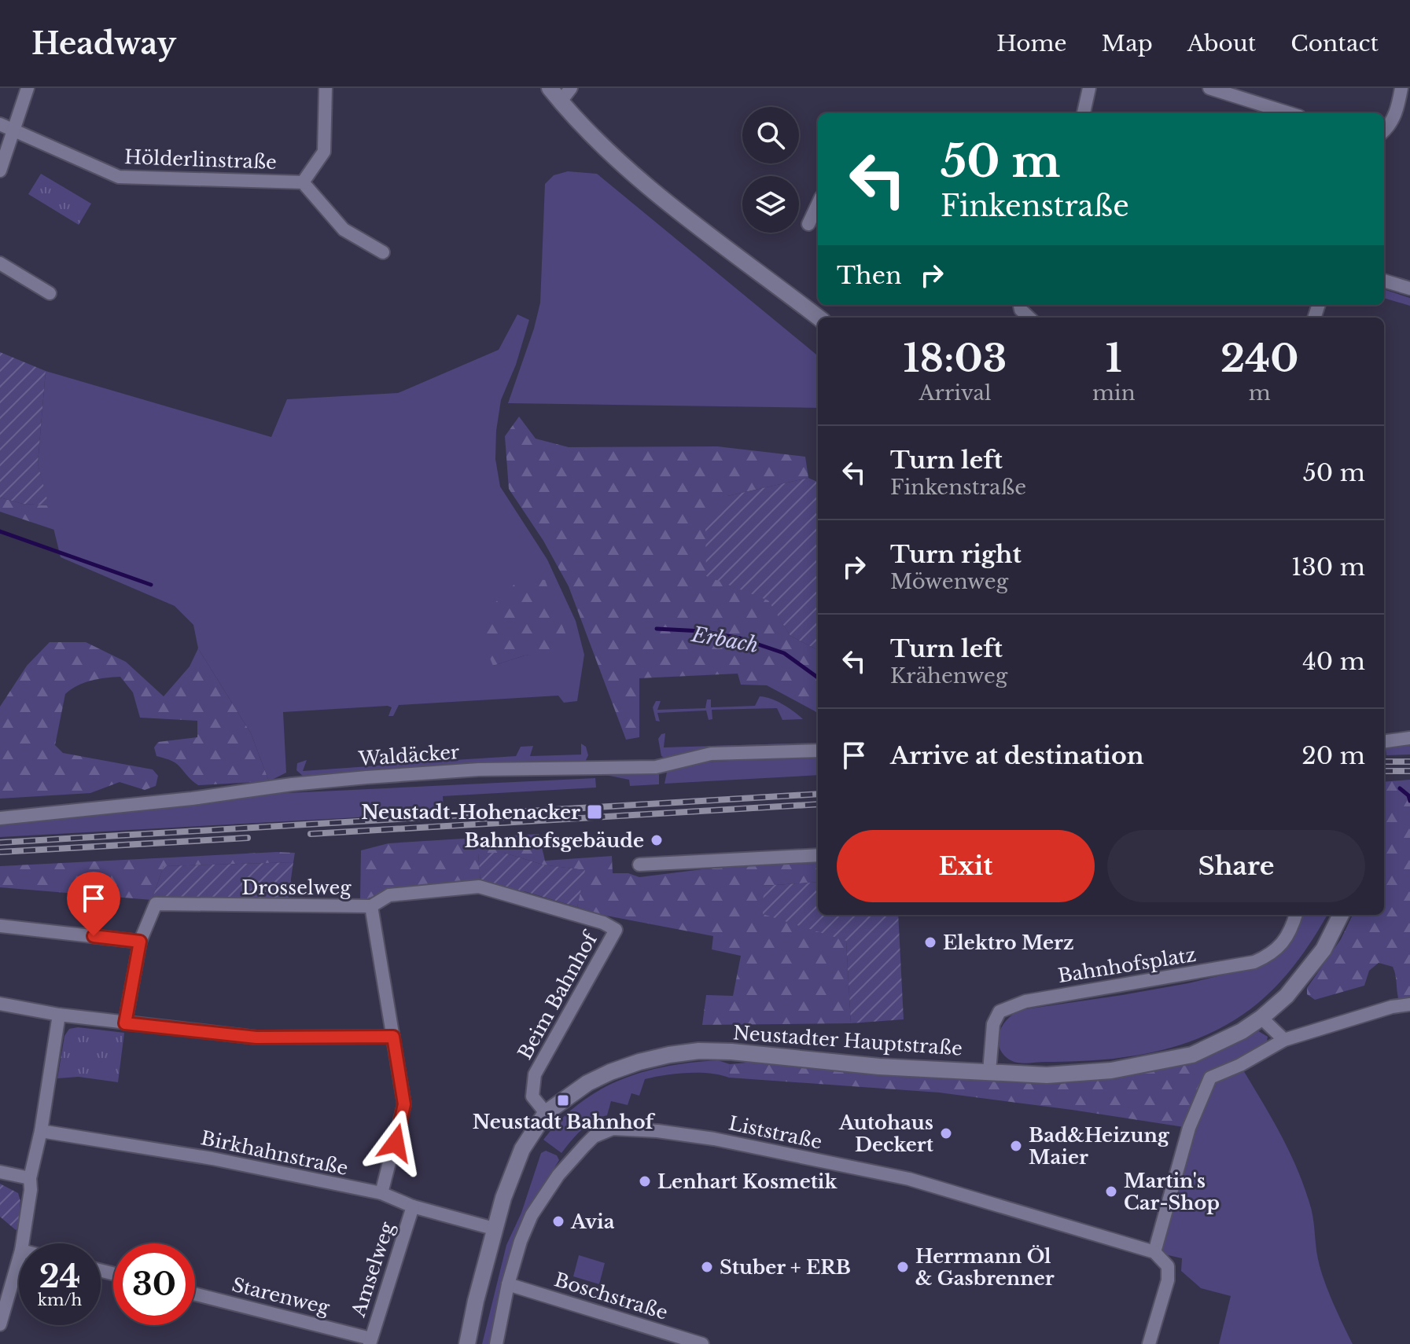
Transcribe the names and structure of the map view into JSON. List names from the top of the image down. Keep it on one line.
{"streets":{"street":["Hölderlinstraße","Waldäcker","Drosselweg","Bahnhofsplatz","Beim Bahnhof","Neustadter Hauptstraße","Liststraße","Birkhahnstraße","Amselweg","Starenweg","Boschstraße"]},"crossings":[["Drosselweg","Beim Bahnhof"],["Bahnhofsplatz","Neustadter Hauptstraße"],["Beim Bahnhof","Neustadter Hauptstraße"],["Neustadter Hauptstraße","Birkhahnstraße"],["Liststraße","Boschstraße"],["Birkhahnstraße","Amselweg"],["Amselweg","Starenweg"]],"water":["Erbach"],"places":{"transit":["Neustadt-Hohenacker","Neustadt Bahnhof"],"other":["Bahnhofsgebäude","Elektro Merz","Autohaus Deckert","Bad&Heizung Maier","Lenhart Kosmetik","Martin's Car-Shop","Avia","Stuber + ERB","Herrmann Öl & Gasbrenner"]},"page":{"header":"Headway","nav":["Home","Map","About","Contact"],"turn":["50 m","Finkenstraße"],"then":"Then","eta":["18:03","Arrival","1","min","240","m"],"list":[{"name":"Turn left","note":"Finkenstraße","value":"50 m"},{"name":"Turn right","note":"Möwenweg","value":"130 m"},{"name":"Turn left","note":"Krähenweg","value":"40 m"},{"name":"Arrive at destination","value":"20 m"}],"buttons":["Exit","Share"],"speed":"24 km/h","limit":"30"}}
